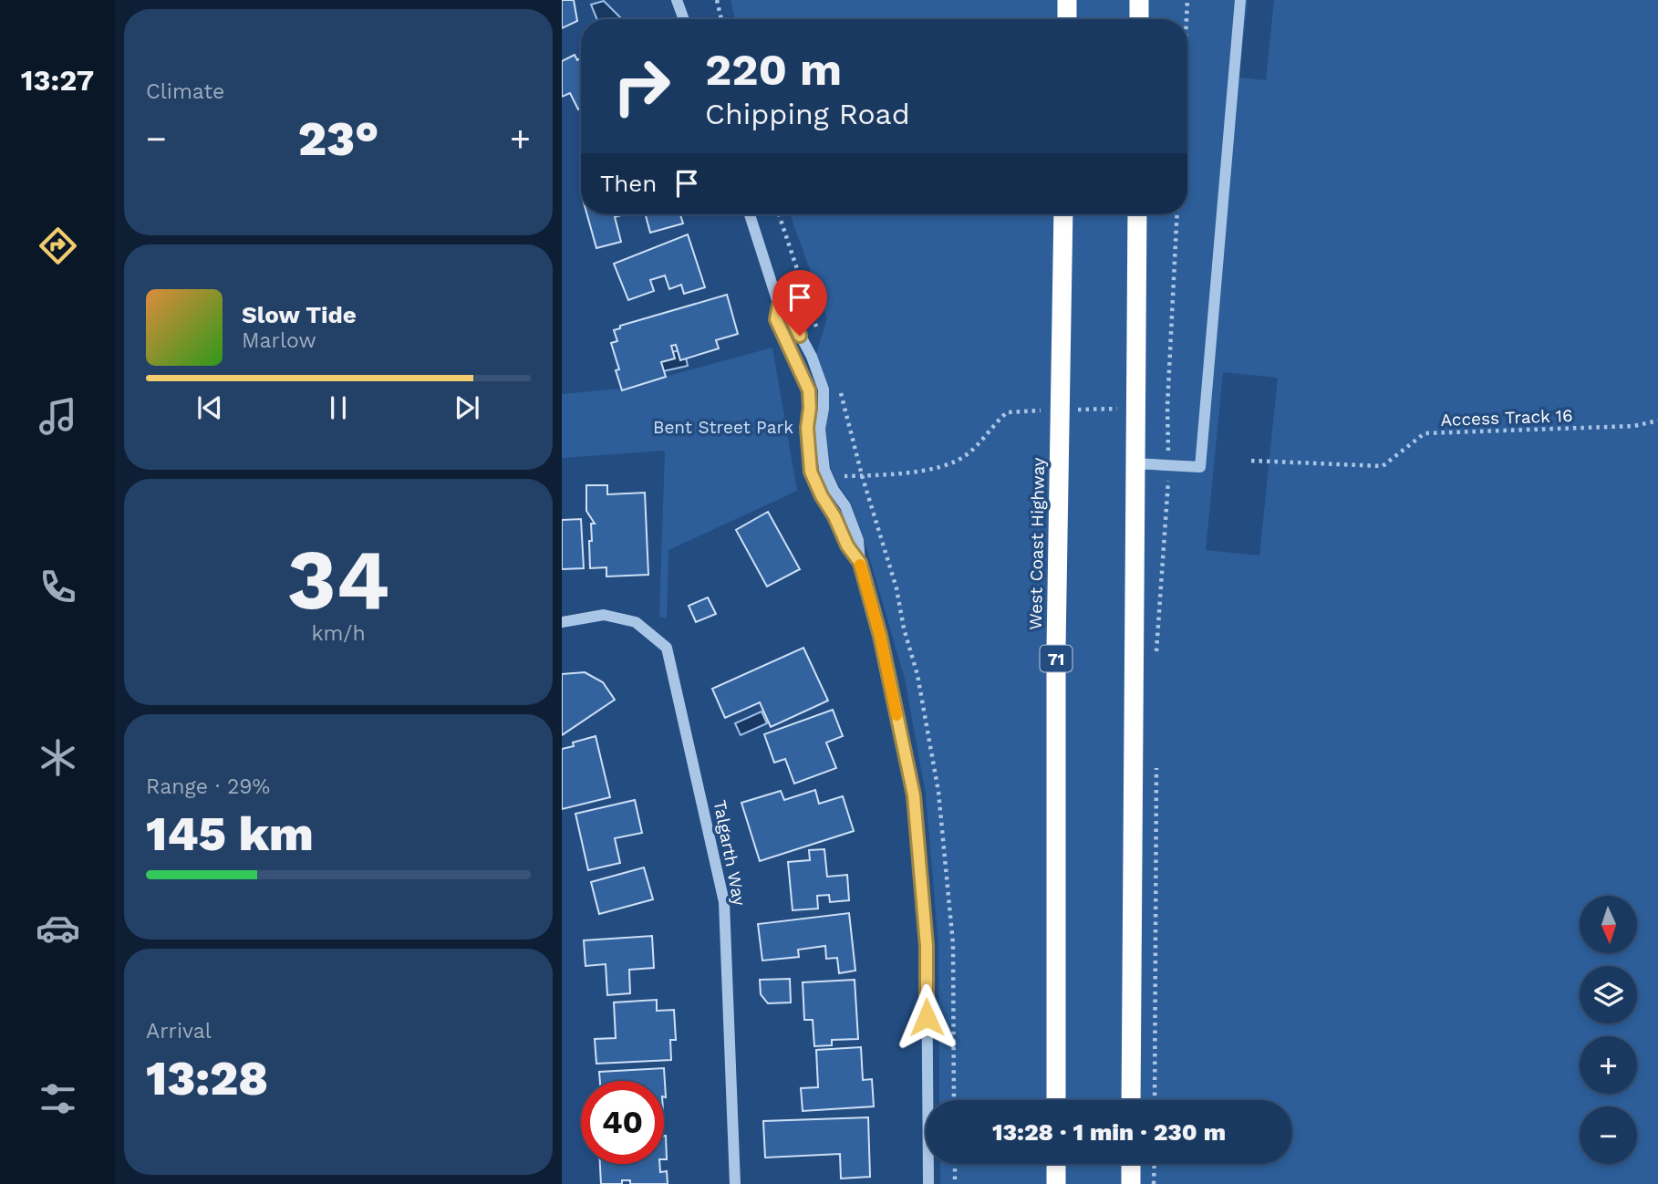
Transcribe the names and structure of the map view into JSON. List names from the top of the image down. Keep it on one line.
{"streets":{"highway":["West Coast Highway","71"],"street":["Talgarth Way"],"path":["Access Track 16"]},"parks":["Bent Street Park"],"north":"bottom","page":{"tabs":"13:27","tile":["Climate",["34","km/h"],["Range · 29%","145 km"],["Arrival","13:28"]],"turn":["220 m","Chipping Road"],"heat":["−","23°","+"],"then":"Then","song":["Slow Tide","Marlow"],"map_buttons":["+","−"],"limit":"40","trip":"13:28 · 1 min · 230 m"}}
